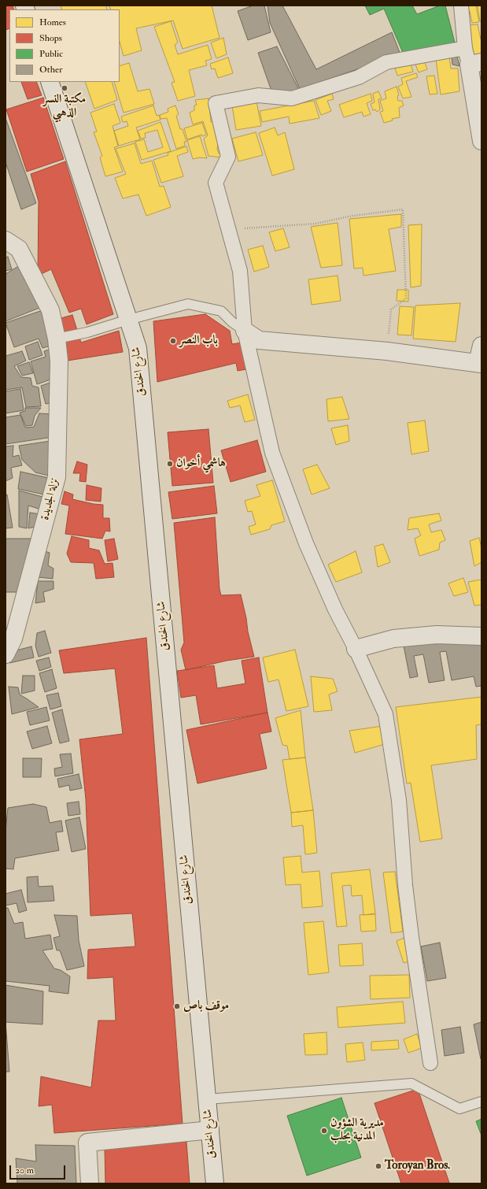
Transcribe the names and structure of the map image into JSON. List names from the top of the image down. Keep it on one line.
{"streets":{"main road":["شارع الخندق","نزلة الجديدة"]},"places":["مكتبة النسر الذهبي","باب النصر","هاشمي أخوان","موقف باص","مديرية الشؤون المدنية بحلب","Toroyan Bros."],"legend":["Homes","Shops","Public","Other"],"scale_bar":"20 m"}
